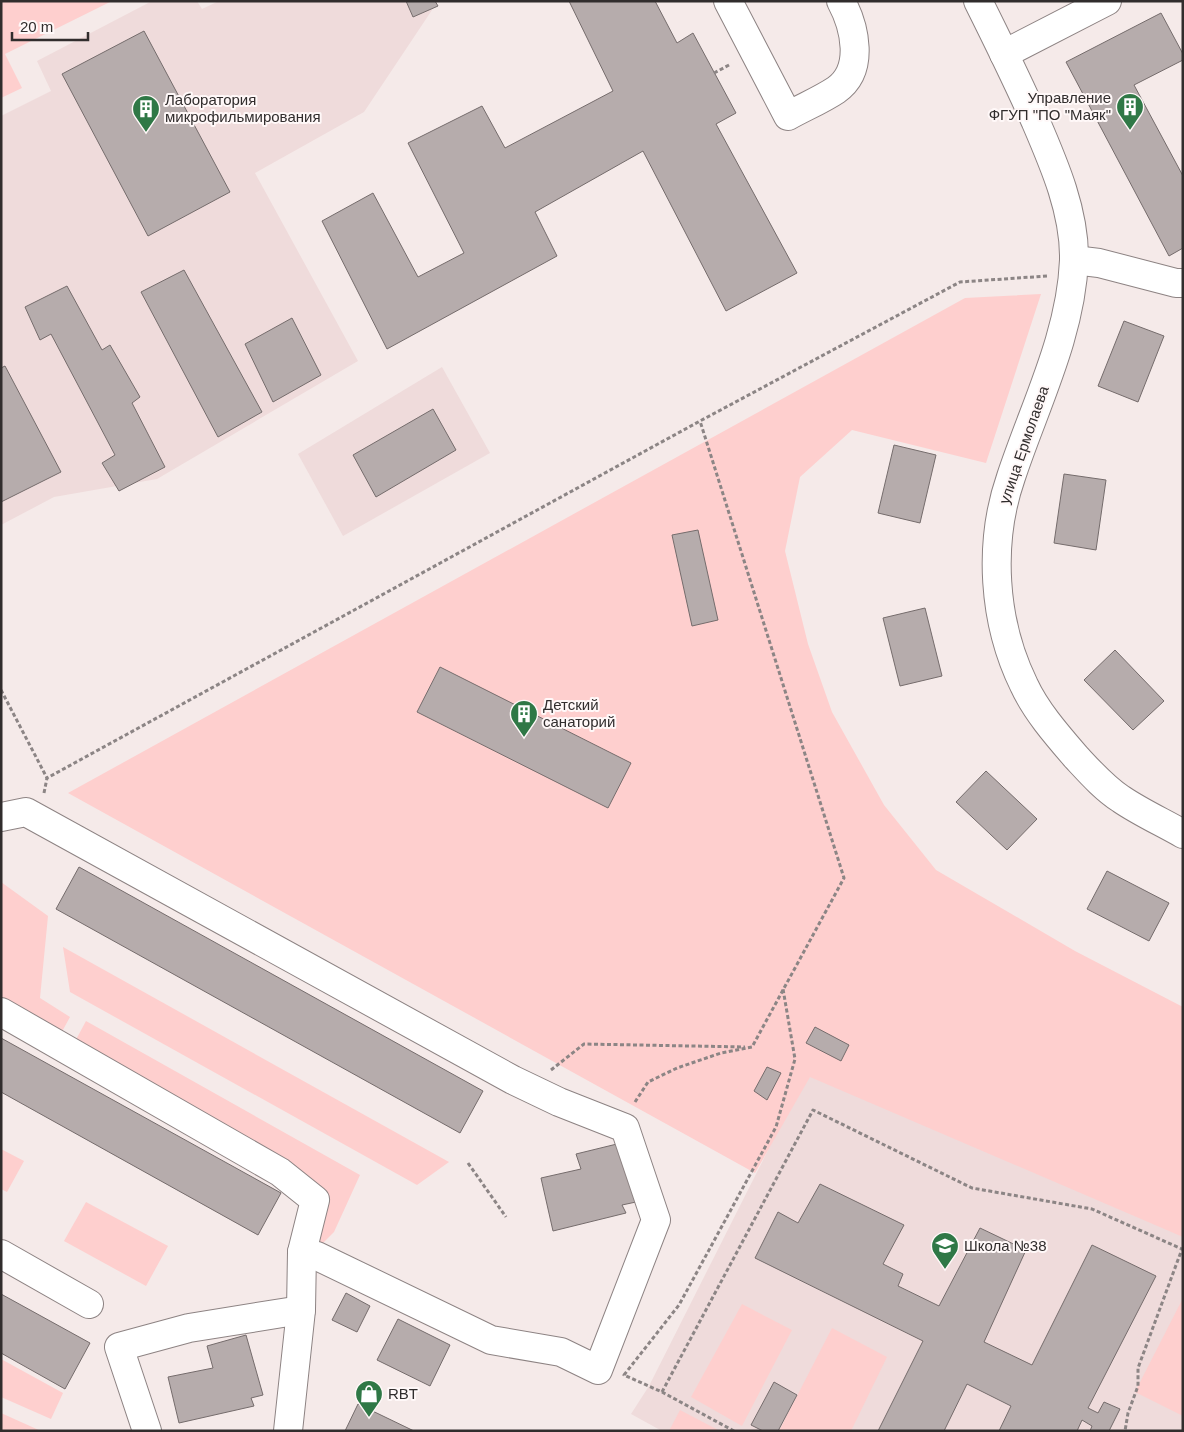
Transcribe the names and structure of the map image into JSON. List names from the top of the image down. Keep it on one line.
{"streets":{"street":["улица Ермолаева"]},"places":{"building":["Управление ФГУП \"ПО \"Маяк\"","Лаборатория микрофильмирования","Детский санаторий"],"school or university":["Школа №38"],"shop":["RBT"]},"scale_bar":"20 m"}
